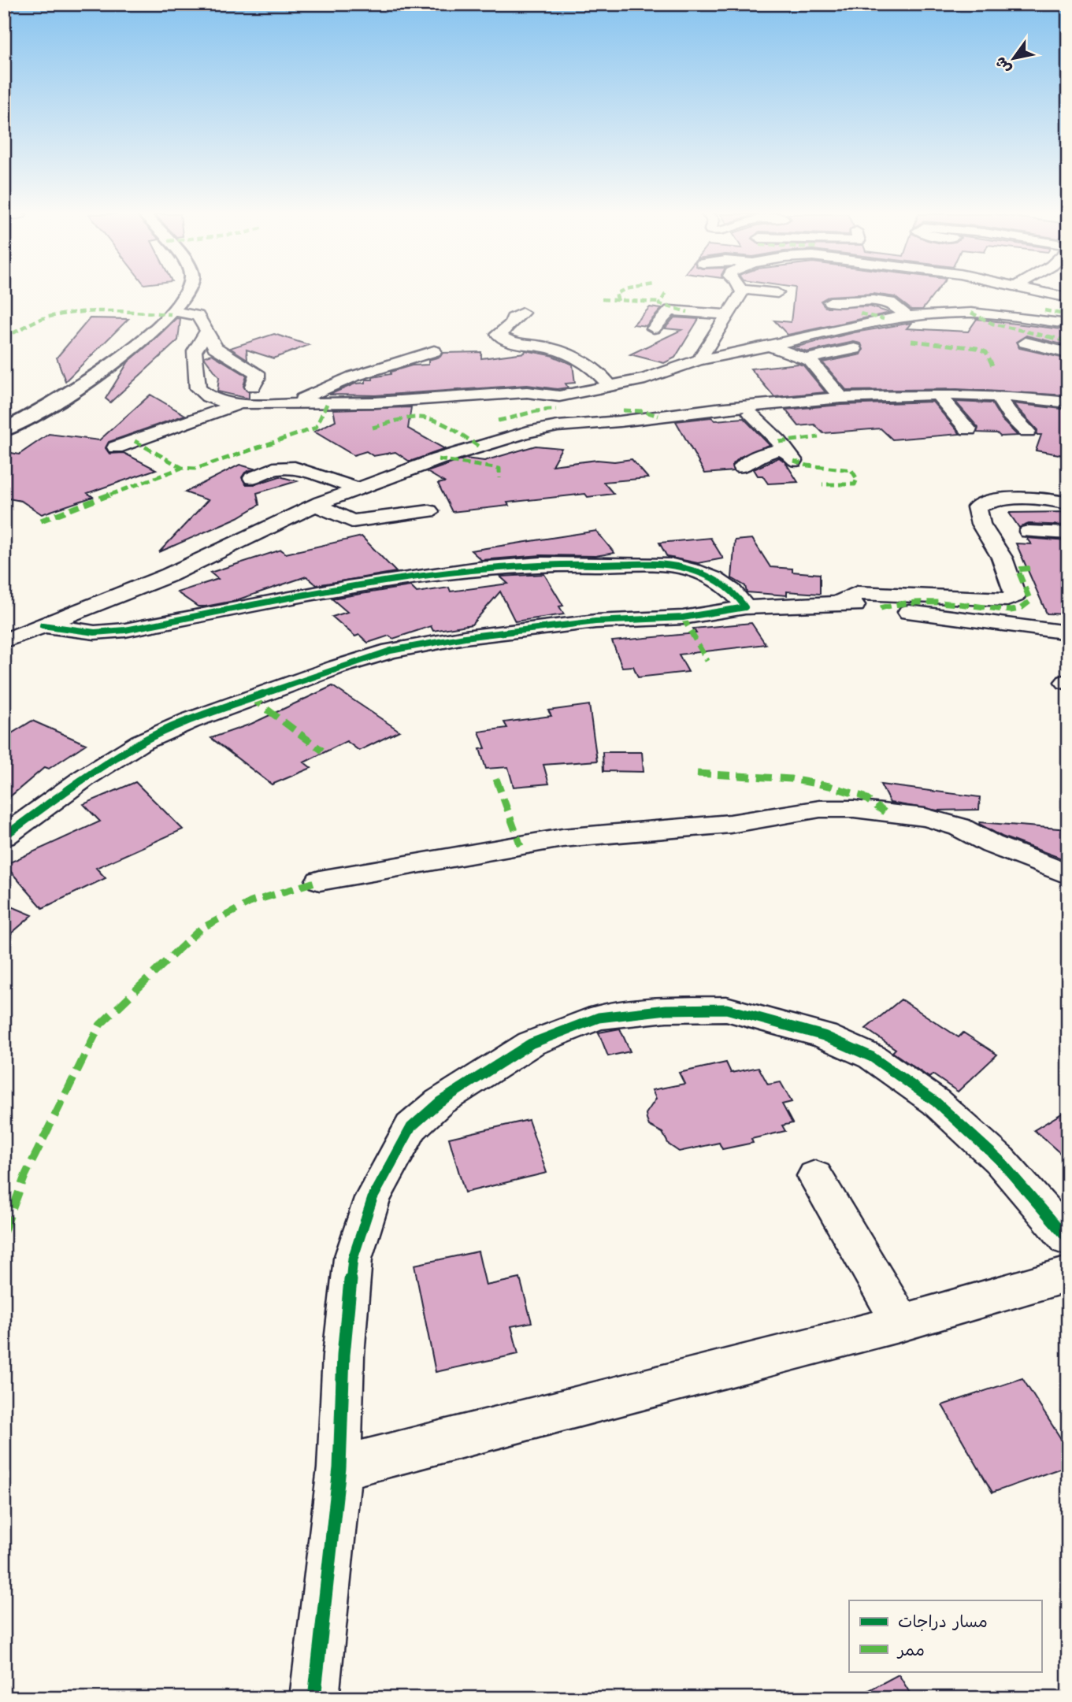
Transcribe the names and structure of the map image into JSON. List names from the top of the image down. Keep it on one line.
{"legend":["مسار دراجات","ممر"],"north":"bottom left"}
